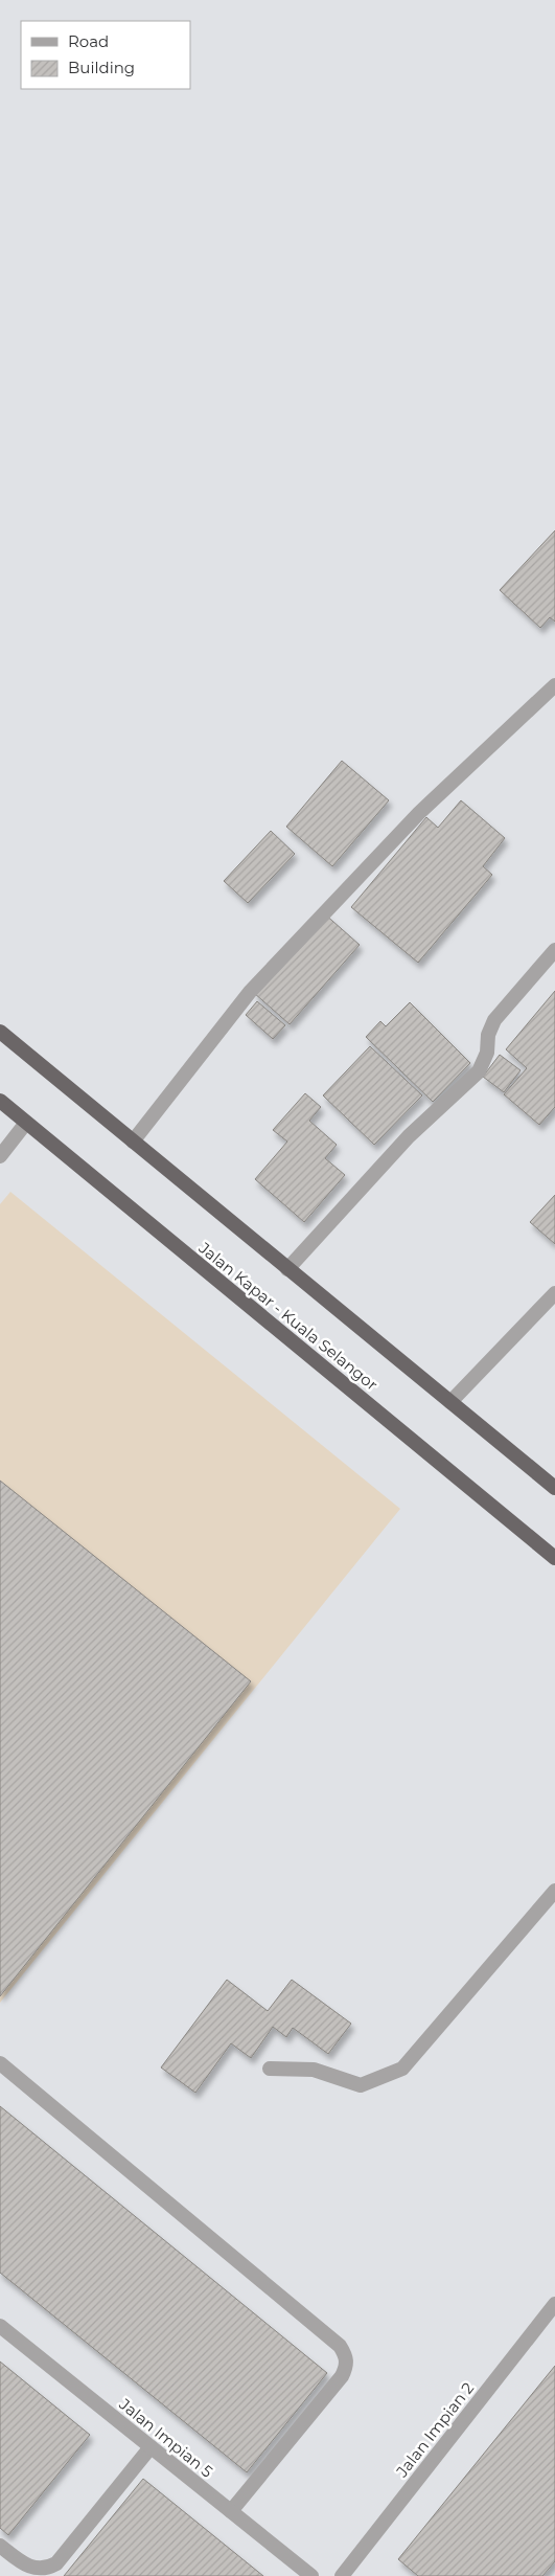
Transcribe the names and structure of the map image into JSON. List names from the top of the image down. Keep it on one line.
{"streets":{"highway":["Jalan Kapar - Kuala Selangor"],"street":["Jalan Impian 2","Jalan Impian 5"]},"legend":["Road","Building"]}
